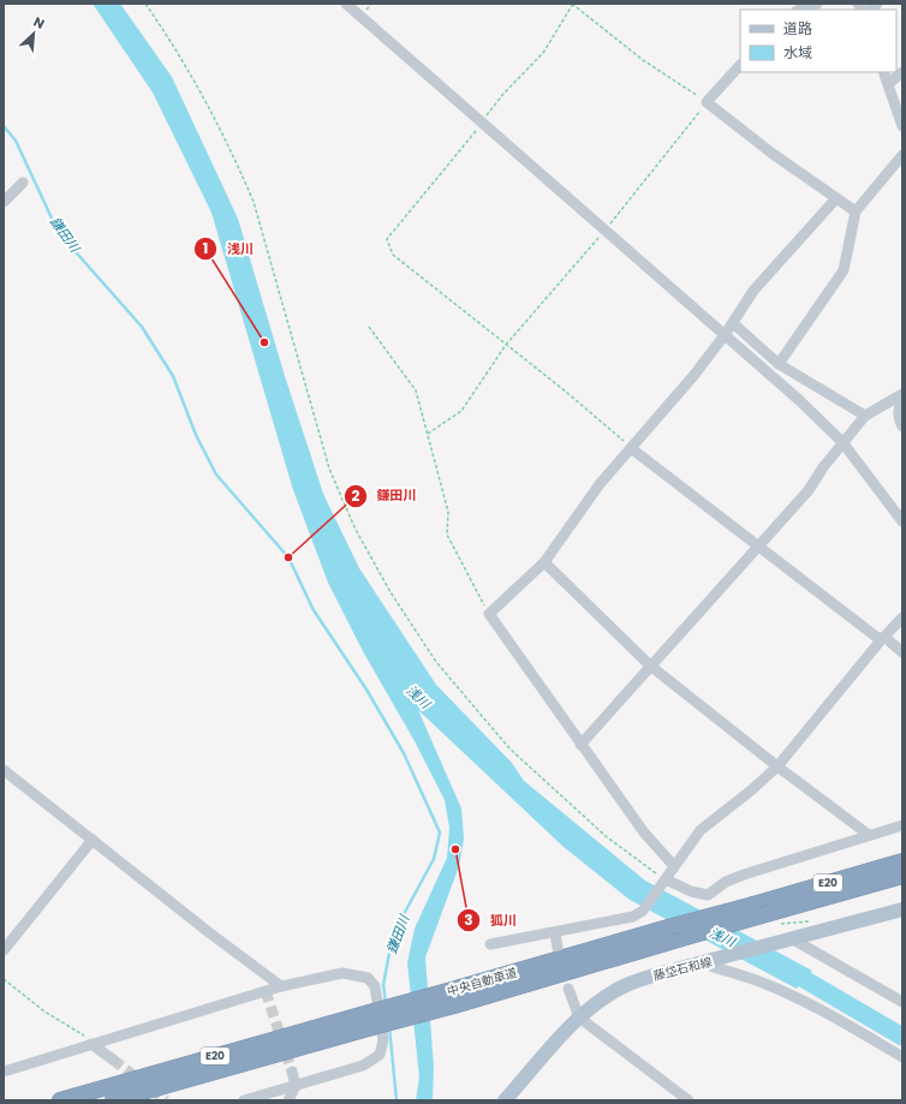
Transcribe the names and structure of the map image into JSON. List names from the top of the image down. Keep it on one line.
{"streets":{"highway":["E20","中央自動車道"],"main road":["藤垈石和線"]},"water":["鎌田川","浅川"],"places":["浅川","鎌田川","狐川"],"legend":["道路","水域"],"north":"top right"}
